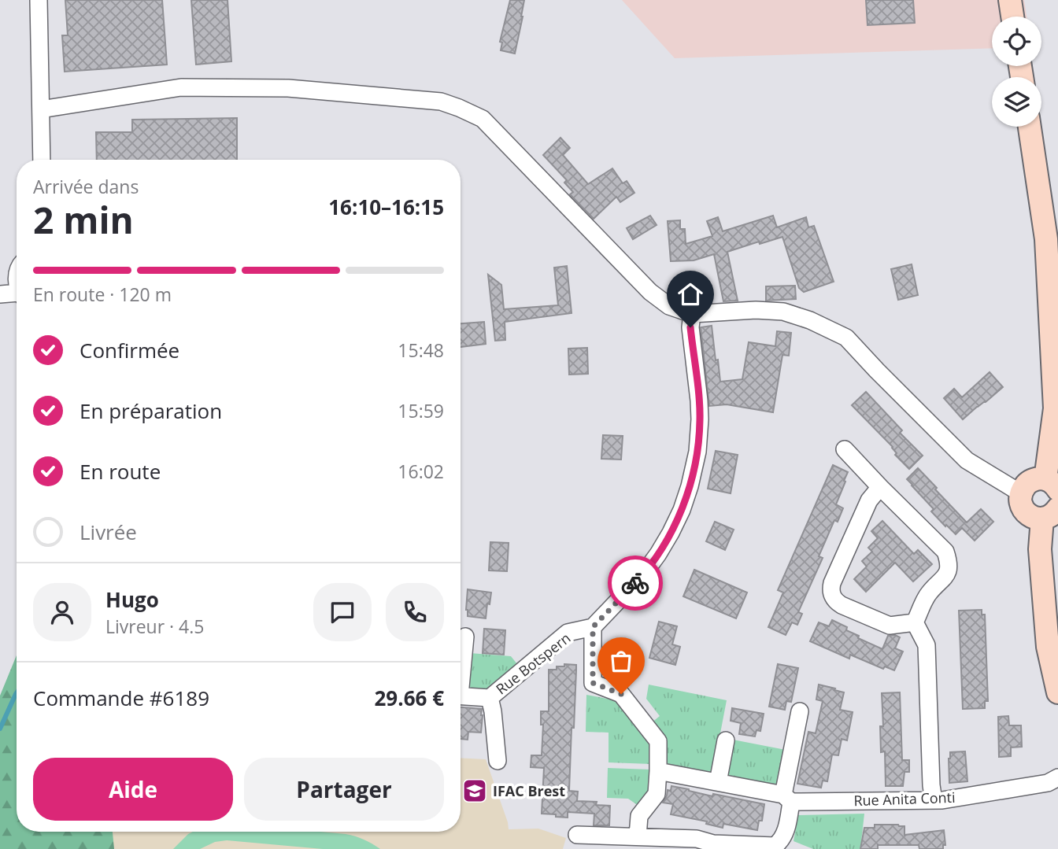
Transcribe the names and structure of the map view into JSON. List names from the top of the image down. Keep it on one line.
{"streets":{"street":["Rue Botspern","Rue Anita Conti"]},"places":{"school or university":["IFAC Brest"]},"page":{"heading":["2 min","Arrivée dans","16:10–16:15"],"panel":["Hugo","Livreur · 4.5","Commande #6189","29.66 €"],"bar":"En route · 120 m","list":[["Confirmée","15:48"],["En préparation","15:59"],["En route","16:02"],"Livrée"],"buttons":["Aide","Partager"]}}
